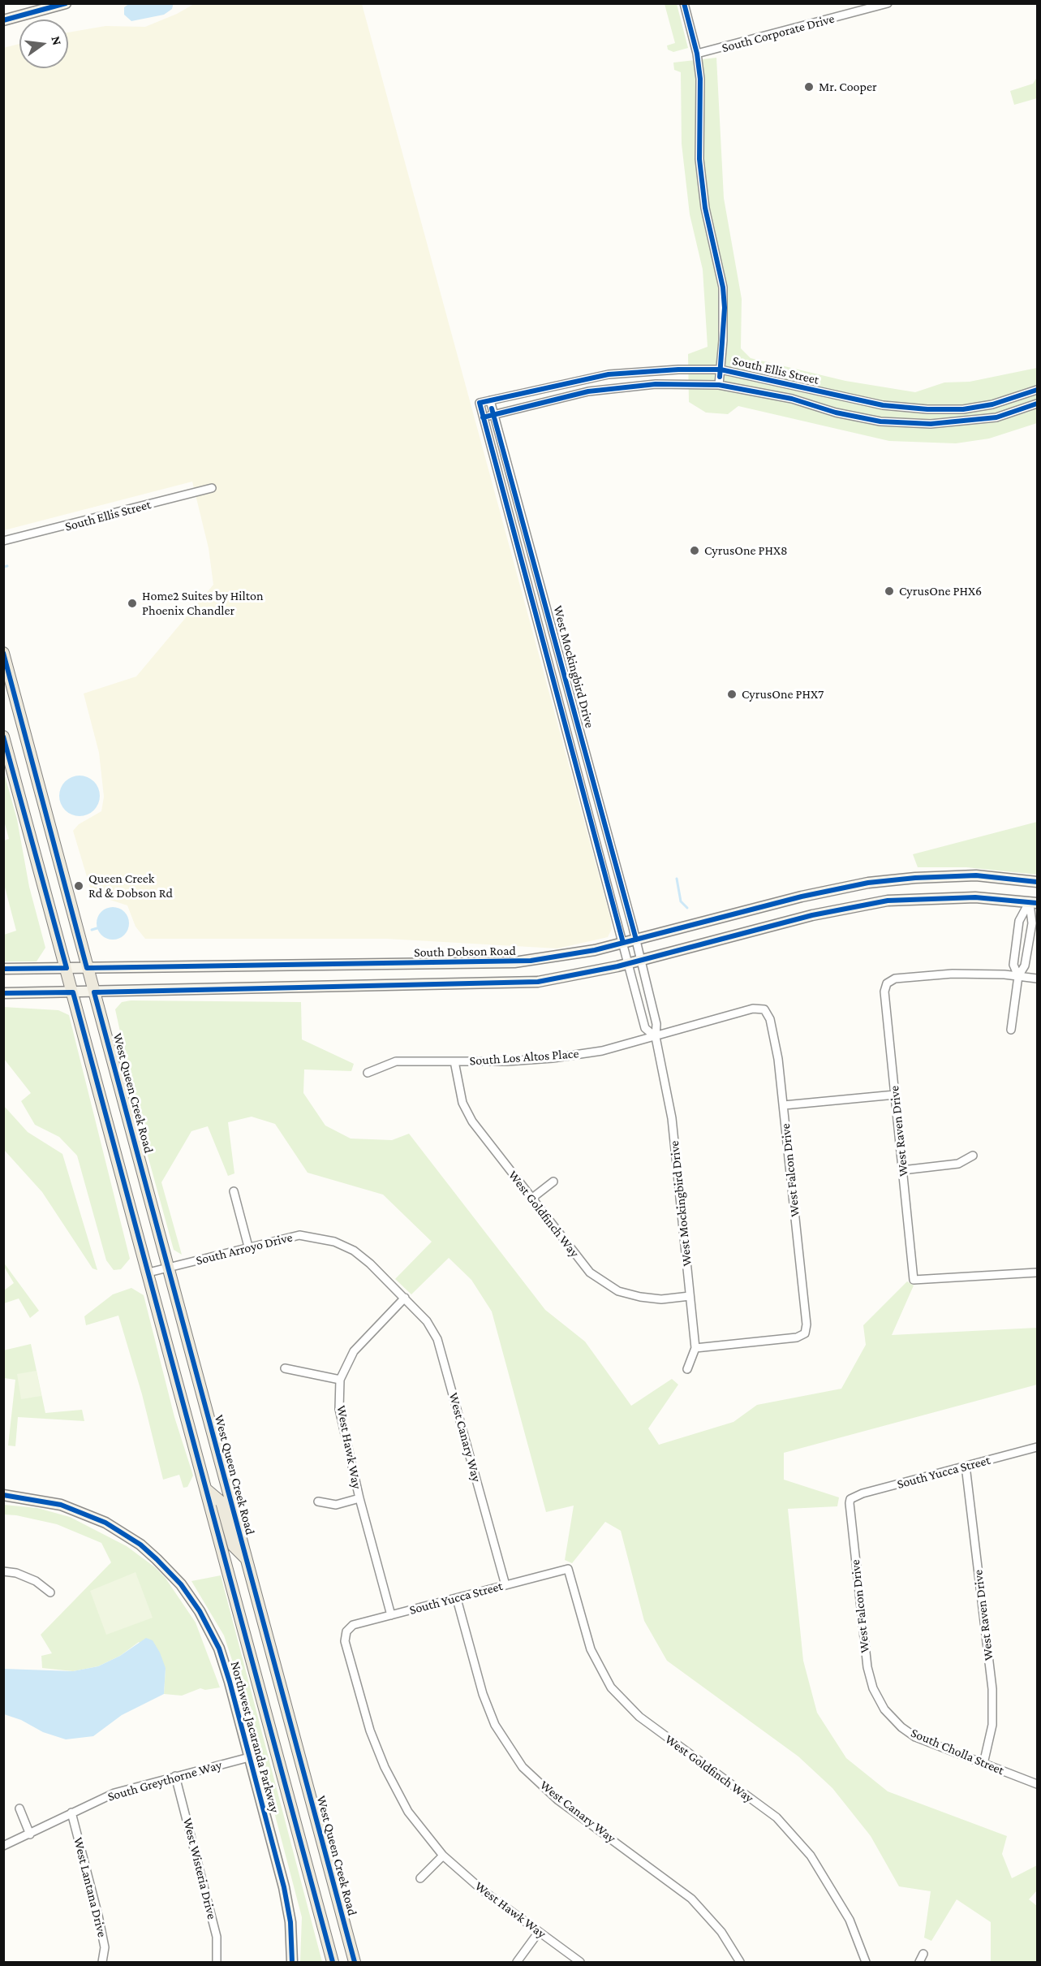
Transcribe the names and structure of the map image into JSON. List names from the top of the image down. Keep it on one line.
{"streets":{"main road":["South Dobson Road","West Queen Creek Road","Northwest Jacaranda Parkway"],"street":["South Corporate Drive","South Ellis Street","West Mockingbird Drive","South Los Altos Place","West Raven Drive","West Falcon Drive","West Goldfinch Way","South Arroyo Drive","West Canary Way","West Hawk Way","South Yucca Street","South Cholla Street","South Greythorne Way","West Wisteria Drive","West Lantana Drive"]},"crossings":[["South Ellis Street","West Mockingbird Drive"],["West Mockingbird Drive","South Dobson Road"],["West Mockingbird Drive","South Los Altos Place"],["West Mockingbird Drive","West Falcon Drive"],["West Mockingbird Drive","West Goldfinch Way"],["South Dobson Road","West Queen Creek Road"],["South Los Altos Place","West Falcon Drive"],["South Los Altos Place","West Goldfinch Way"],["West Queen Creek Road","South Arroyo Drive"],["West Raven Drive","South Yucca Street"],["West Raven Drive","South Cholla Street"],["West Falcon Drive","South Yucca Street"],["West Falcon Drive","South Cholla Street"],["West Goldfinch Way","South Yucca Street"],["South Arroyo Drive","West Canary Way"],["South Arroyo Drive","West Hawk Way"],["West Canary Way","South Yucca Street"],["West Hawk Way","South Yucca Street"],["Northwest Jacaranda Parkway","South Greythorne Way"],["South Greythorne Way","West Wisteria Drive"],["South Greythorne Way","West Lantana Drive"]],"places":["Mr. Cooper","CyrusOne PHX8","CyrusOne PHX6","Home2 Suites by Hilton Phoenix Chandler","CyrusOne PHX7","Queen Creek Rd & Dobson Rd"],"north":"right"}
